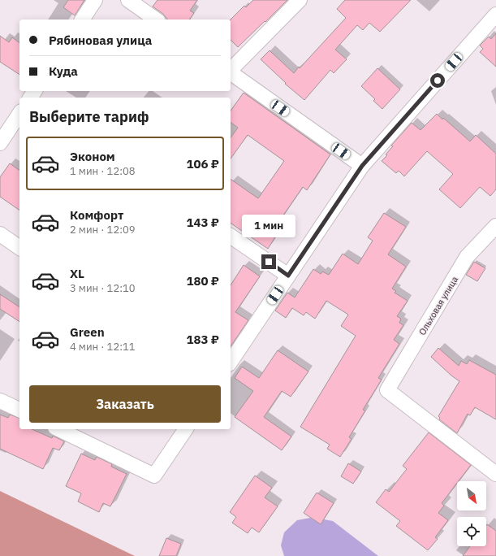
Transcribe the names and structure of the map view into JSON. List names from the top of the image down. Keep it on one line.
{"streets":{"street":["Ольховая улица"]},"north":"bottom right","page":{"banner":["Рябиновая улица","Куда"],"heading":"Выберите тариф","list":[{"name":"Эконом","note":"1 мин · 12:08","value":"106 ₽"},{"name":"Комфорт","note":"2 мин · 12:09","value":"143 ₽"},{"name":"XL","note":"3 мин · 12:10","value":"180 ₽"},{"name":"Green","note":"4 мин · 12:11","value":"183 ₽"}],"bubble":"1 мин","buttons":"Заказать"}}
